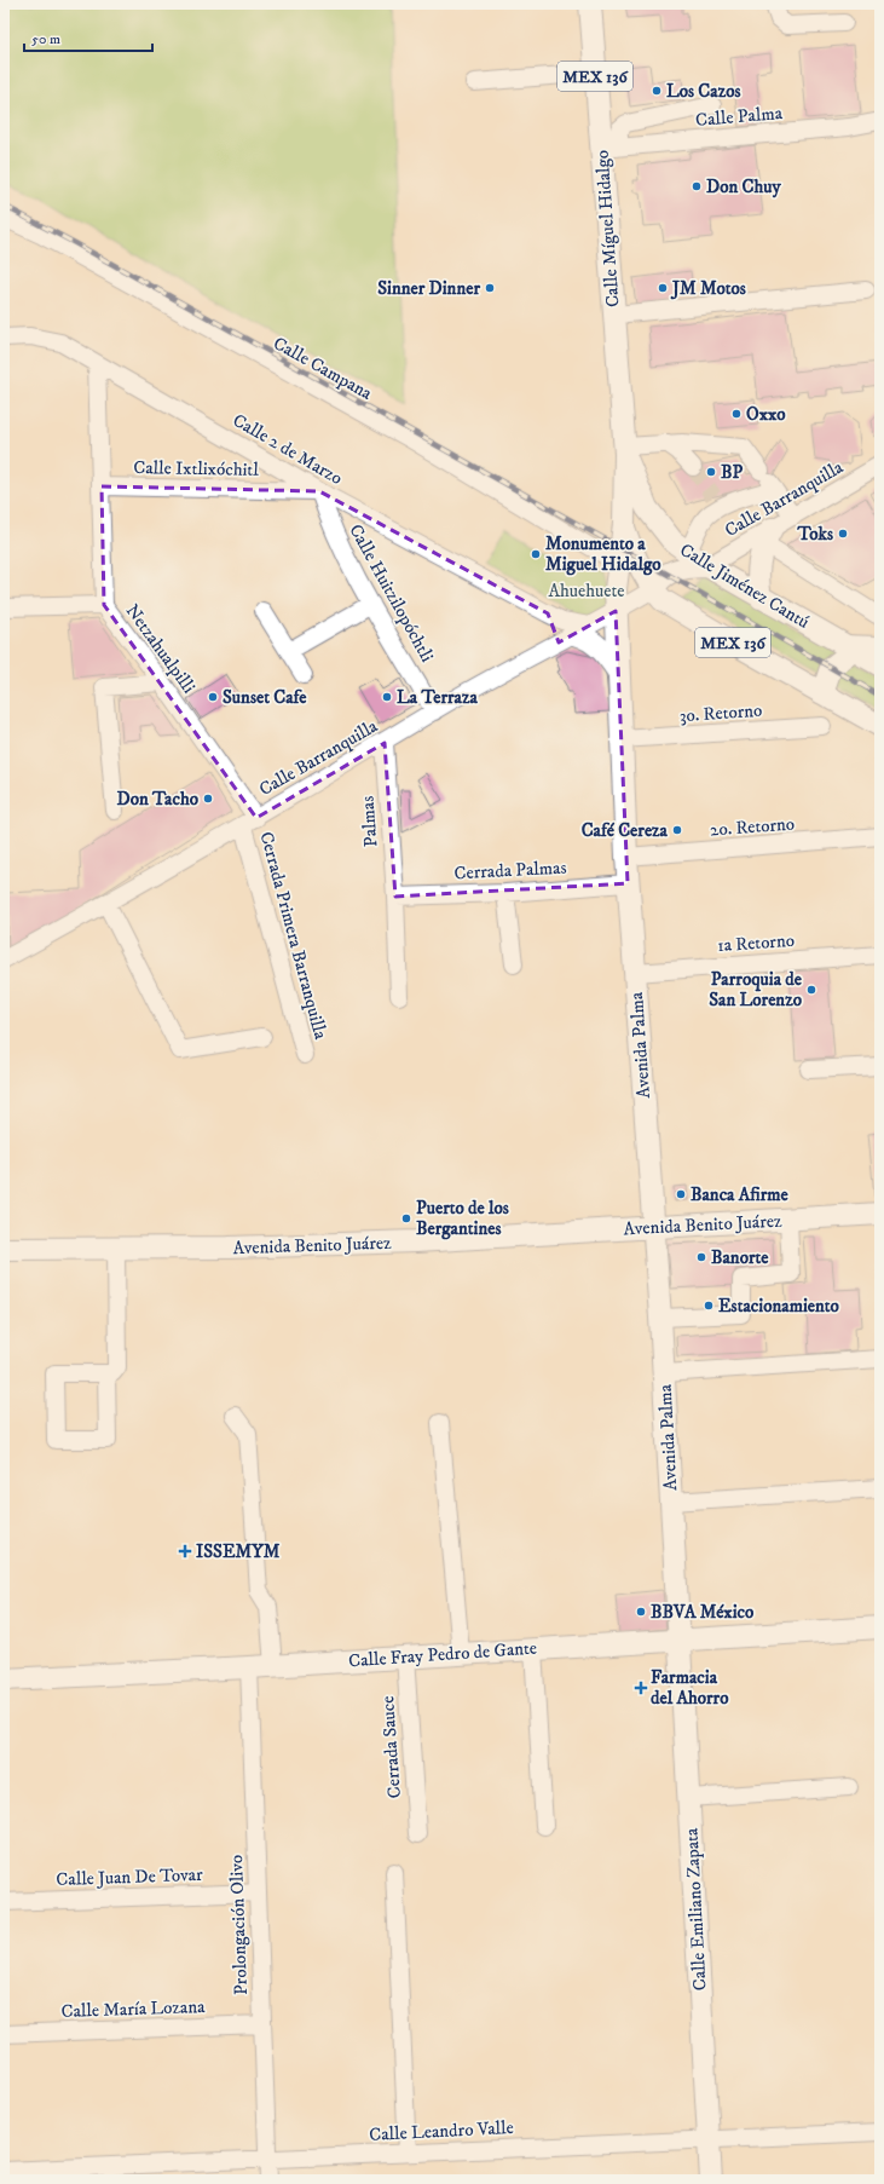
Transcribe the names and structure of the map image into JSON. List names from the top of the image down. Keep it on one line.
{"streets":{"main road":["MEX 136","Calle Míguel Hidalgo","Calle Jiménez Cantú","Avenida Palma","Avenida Benito Juárez","Calle Fray Pedro de Gante","Calle Emiliano Zapata"],"street":["Calle Palma","Calle Campana","Calle 2 de Marzo","Calle Ixtlixóchitl","Calle Barranquilla","Calle Huitzilopóchtli","Netzahualpilli","3o. Retorno","Palmas","2o. Retorno","Cerrada Palmas","Cerrada Primera Barranquilla","1a Retorno","Cerrada Sauce","Calle Juan De Tovar","Prolongación Olivo","Calle María Lozana","Calle Leandro Valle"]},"crossings":[["MEX 136","Calle Barranquilla"],["MEX 136","Avenida Palma"],["Calle Palma","Calle Míguel Hidalgo"],["Calle Míguel Hidalgo","Calle Jiménez Cantú"],["Calle Míguel Hidalgo","Avenida Palma"],["Calle Campana","Avenida Palma"],["Calle 2 de Marzo","Calle Ixtlixóchitl"],["Calle 2 de Marzo","Calle Barranquilla"],["Calle 2 de Marzo","Calle Huitzilopóchtli"],["Calle 2 de Marzo","Netzahualpilli"],["Calle Ixtlixóchitl","Calle Huitzilopóchtli"],["Calle Ixtlixóchitl","Netzahualpilli"],["Calle Barranquilla","Calle Jiménez Cantú"],["Calle Barranquilla","Calle Huitzilopóchtli"],["Calle Barranquilla","Netzahualpilli"],["Calle Barranquilla","Palmas"],["Calle Barranquilla","Cerrada Primera Barranquilla"],["Calle Barranquilla","Avenida Palma"],["Calle Jiménez Cantú","Avenida Palma"],["Netzahualpilli","Cerrada Primera Barranquilla"],["3o. Retorno","Avenida Palma"],["Palmas","Cerrada Palmas"],["2o. Retorno","Avenida Palma"],["Cerrada Palmas","Avenida Palma"],["1a Retorno","Avenida Palma"],["Avenida Palma","Avenida Benito Juárez"],["Avenida Palma","Calle Fray Pedro de Gante"],["Avenida Palma","Calle Emiliano Zapata"],["Calle Fray Pedro de Gante","Cerrada Sauce"],["Calle Fray Pedro de Gante","Calle Emiliano Zapata"],["Calle Fray Pedro de Gante","Prolongación Olivo"],["Calle Juan De Tovar","Prolongación Olivo"],["Calle Emiliano Zapata","Calle Leandro Valle"],["Prolongación Olivo","Calle María Lozana"],["Prolongación Olivo","Calle Leandro Valle"]],"parks":["Ahuehuete"],"places":{"other":["Los Cazos","Don Chuy","Sinner Dinner","JM Motos","Oxxo","BP","Toks","Monumento a Miguel Hidalgo","Sunset Cafe","La Terraza","Don Tacho","Café Cereza","Parroquia de San Lorenzo","Banca Afirme","Puerto de los Bergantines","Banorte","Estacionamiento","BBVA México"],"health":["ISSEMYM","Farmacia del Ahorro"]},"scale_bar":"50 m"}
